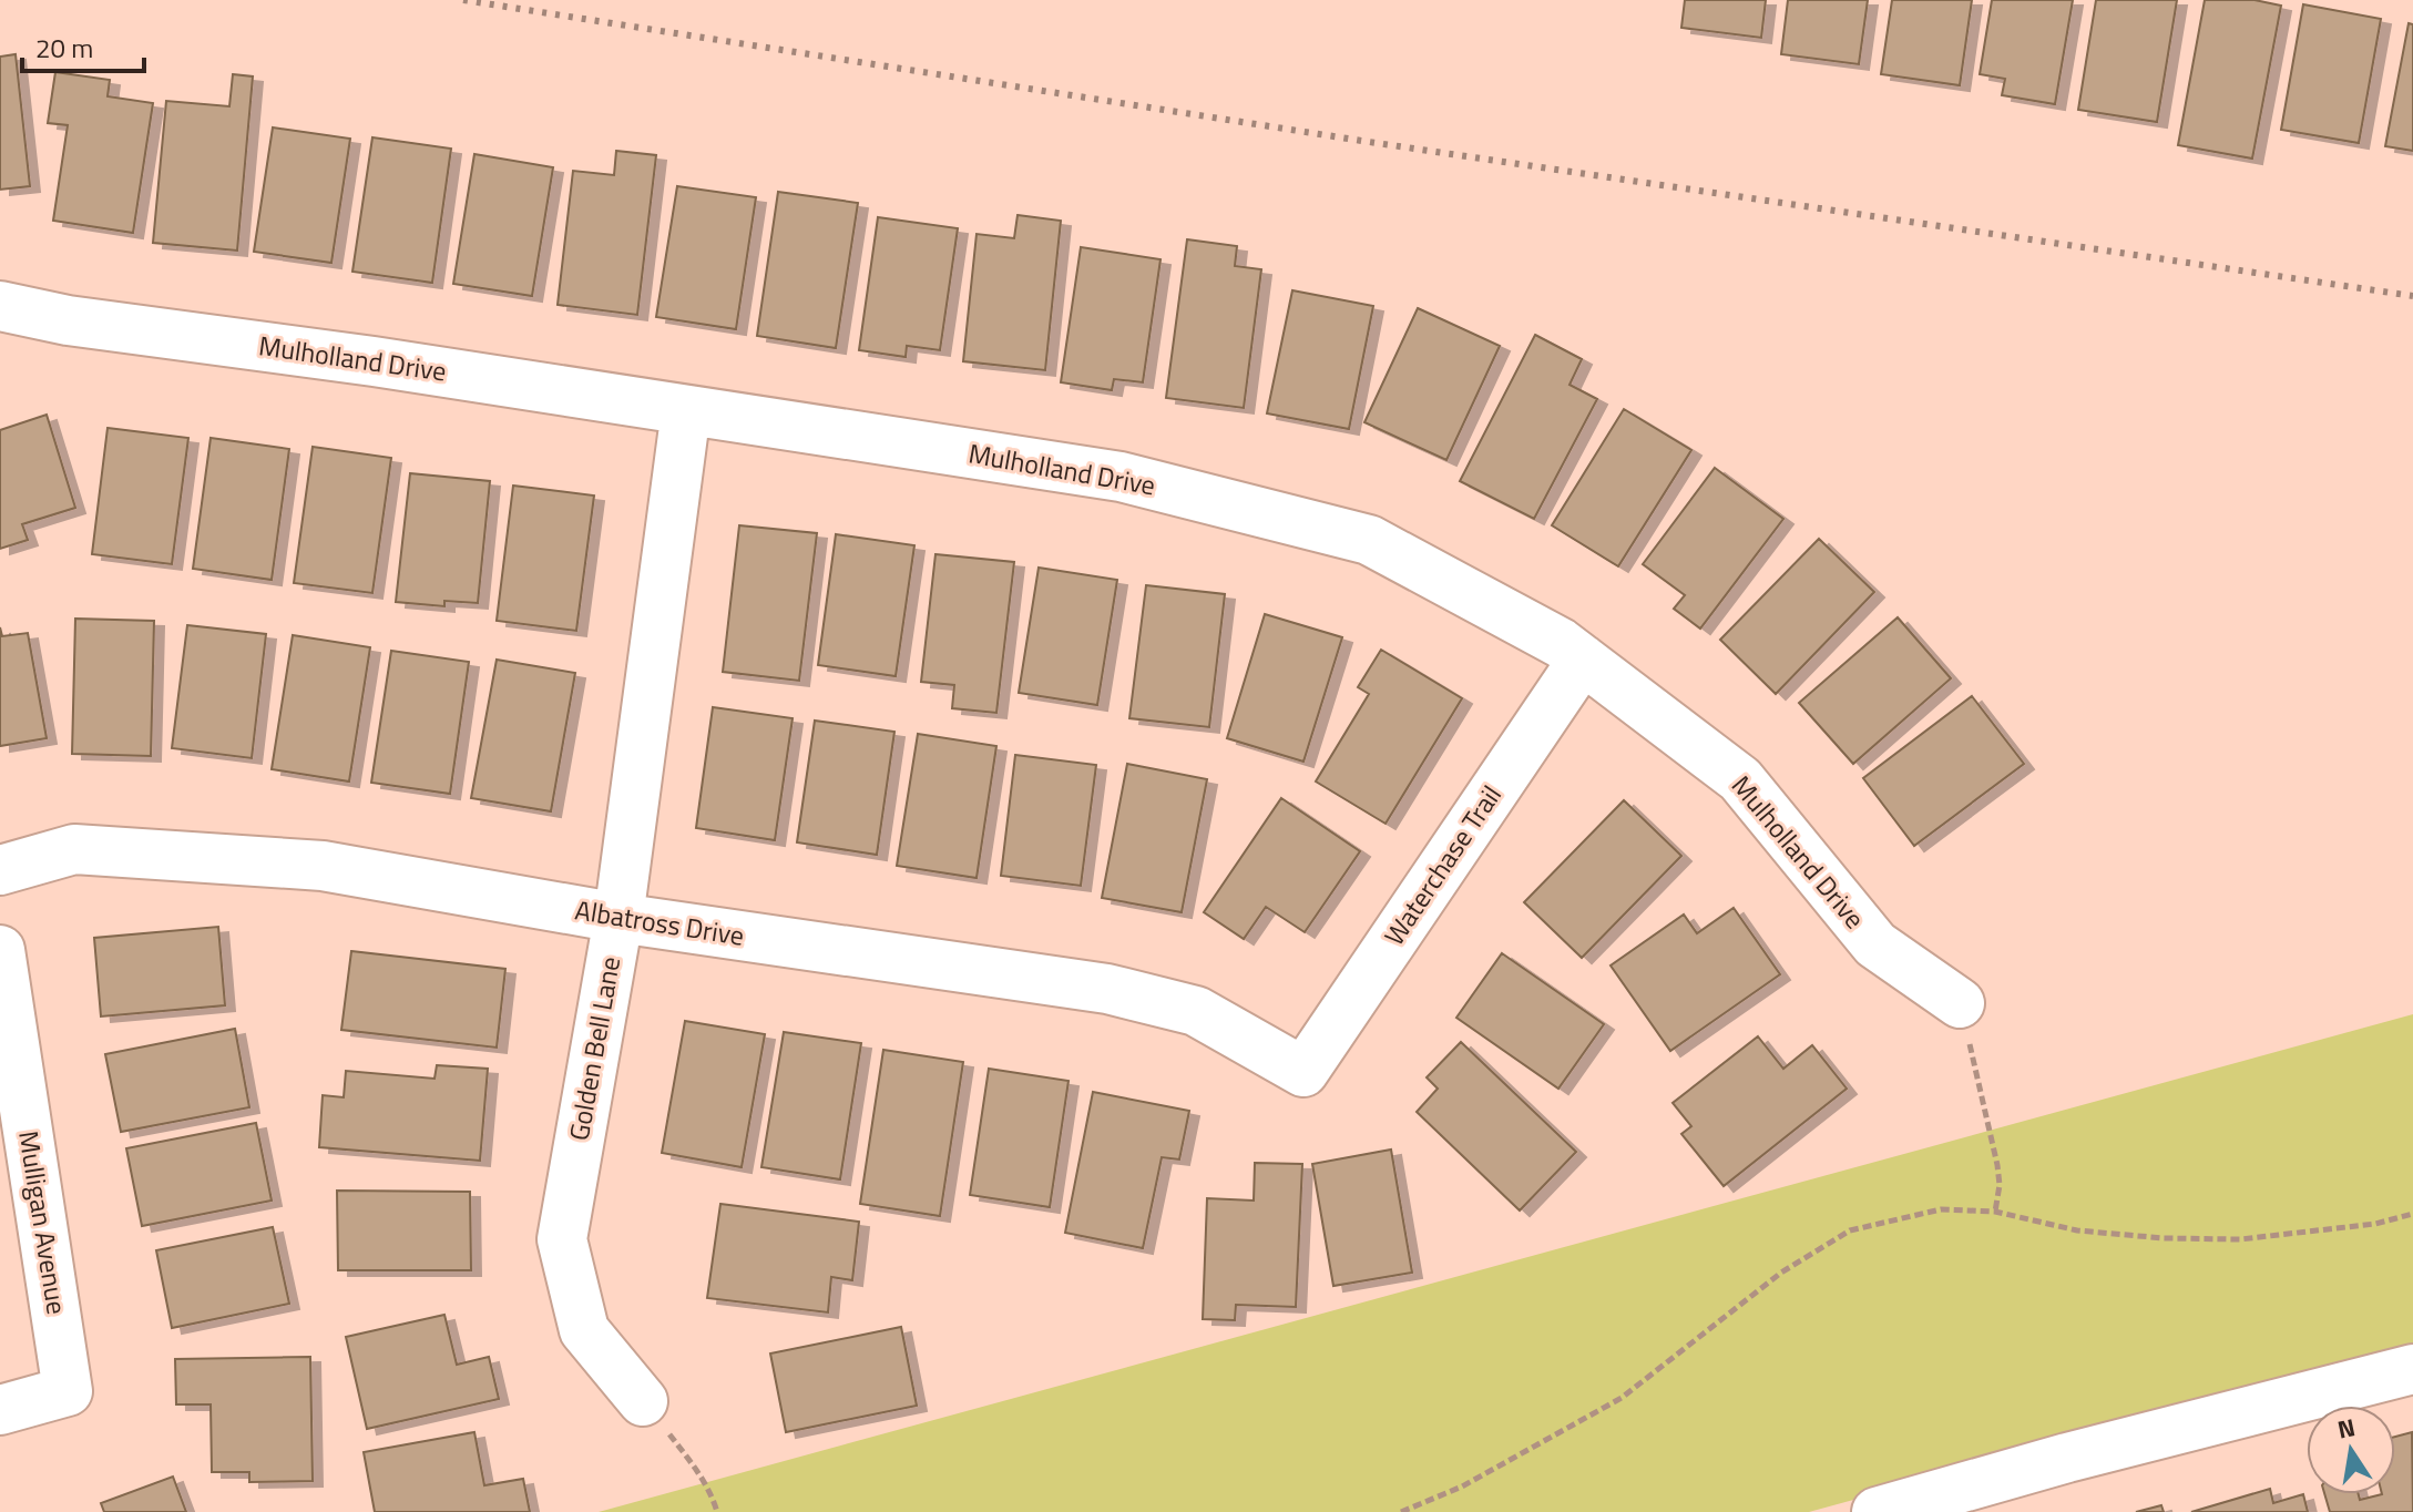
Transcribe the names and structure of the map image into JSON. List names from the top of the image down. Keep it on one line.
{"streets":{"street":["Mulholland Drive","Waterchase Trail","Albatross Drive","Golden Bell Lane","Mulligan Avenue"]},"crossings":[["Mulholland Drive","Waterchase Trail"],["Mulholland Drive","Golden Bell Lane"],["Waterchase Trail","Albatross Drive"],["Albatross Drive","Golden Bell Lane"]],"scale_bar":"20 m","north":"top"}
